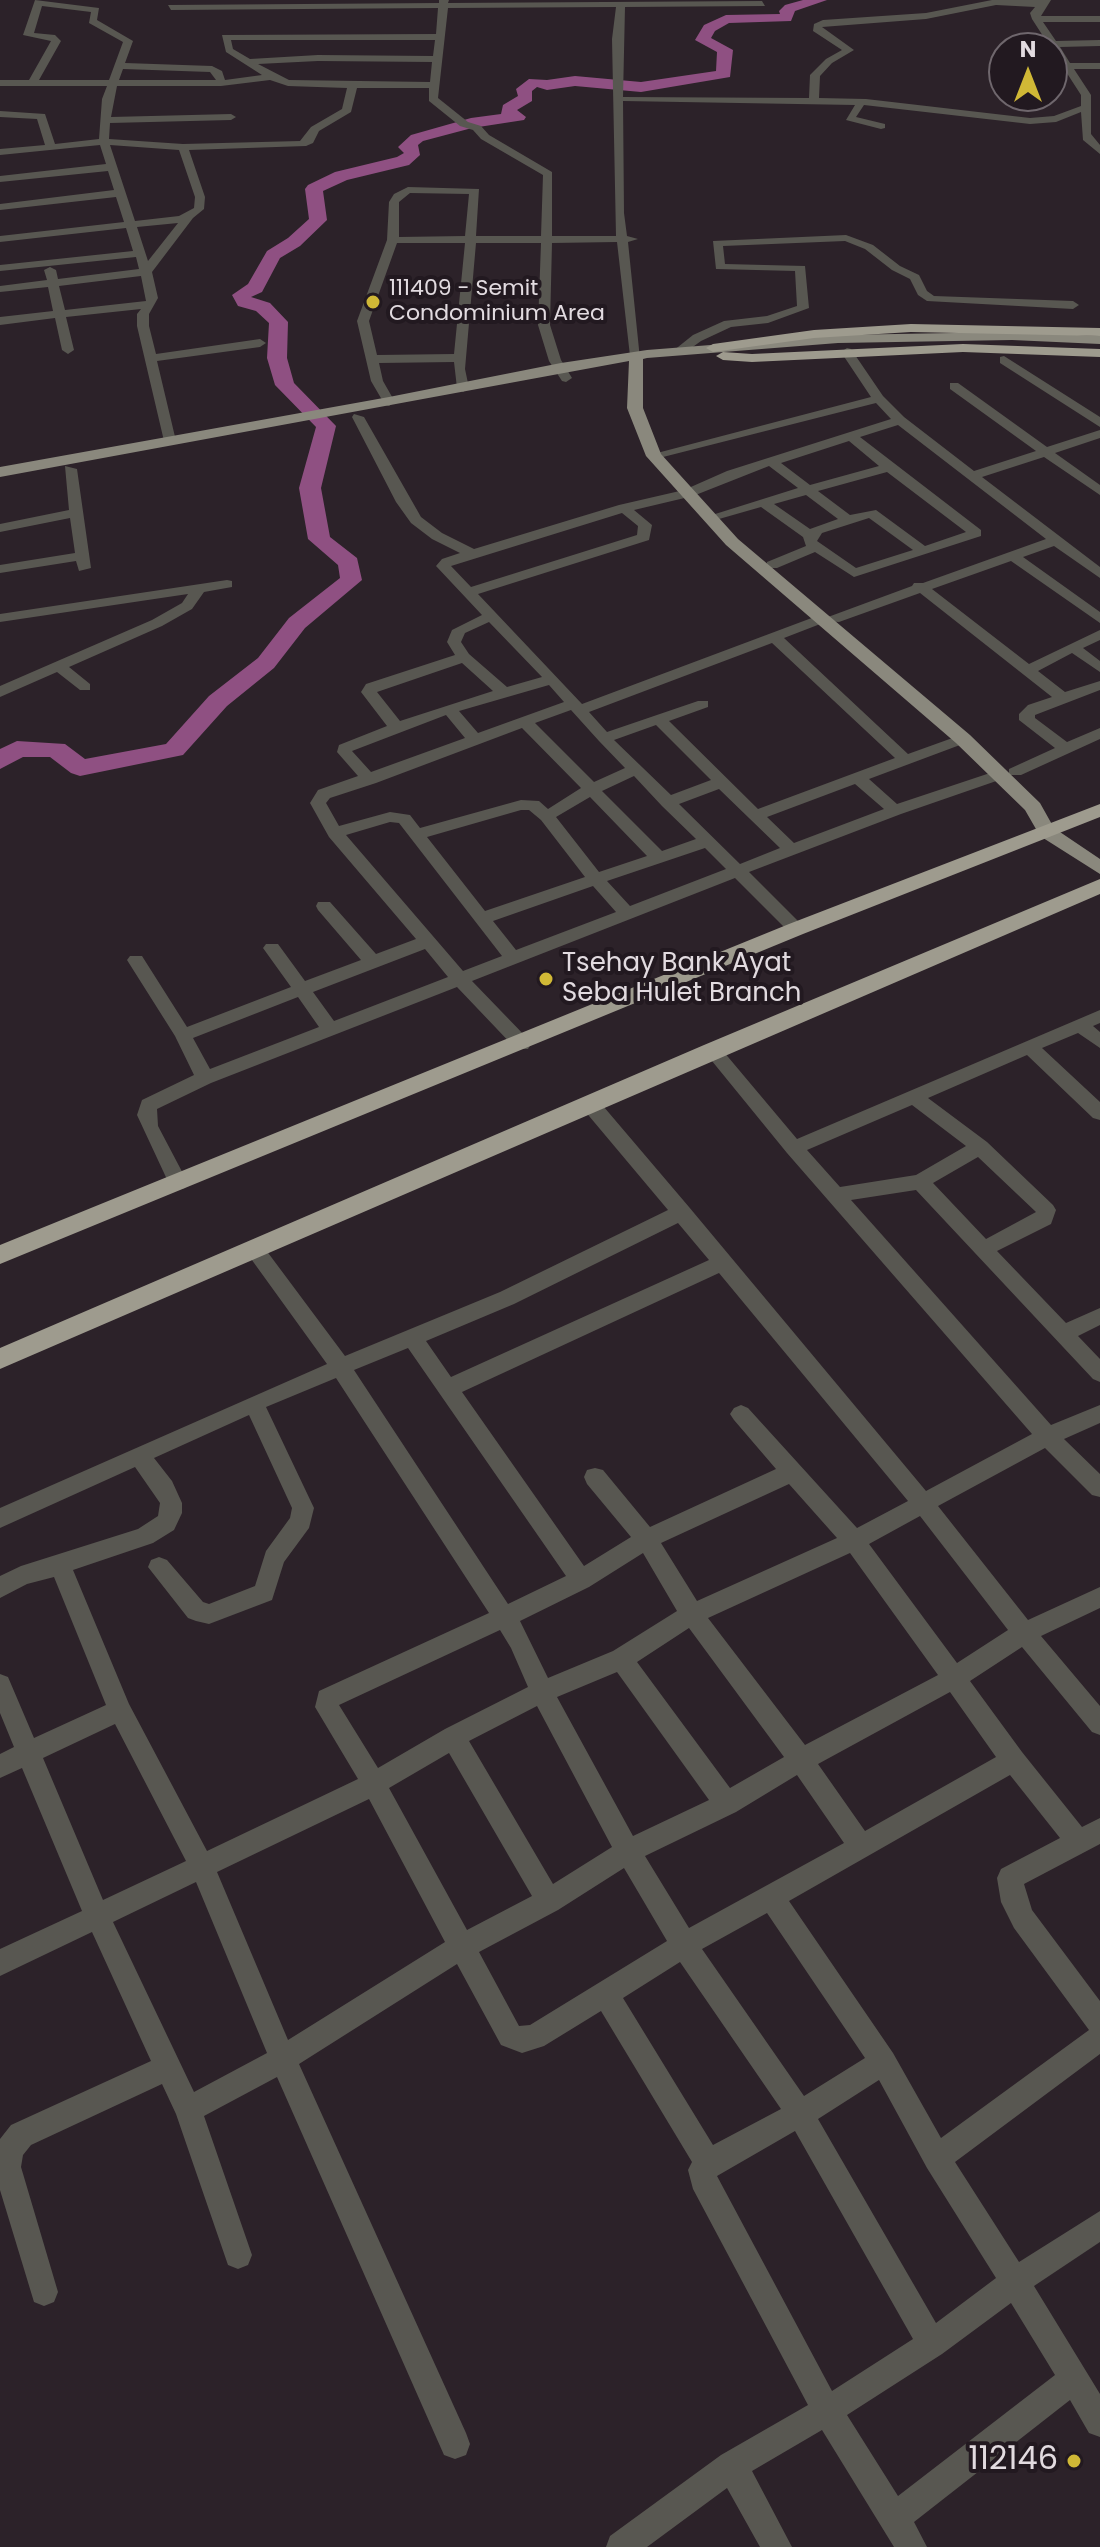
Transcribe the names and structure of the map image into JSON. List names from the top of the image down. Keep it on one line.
{"places":["111409 - Semit Condominium Area","Tsehay Bank Ayat Seba Hulet Branch","112146"],"north":"top"}
